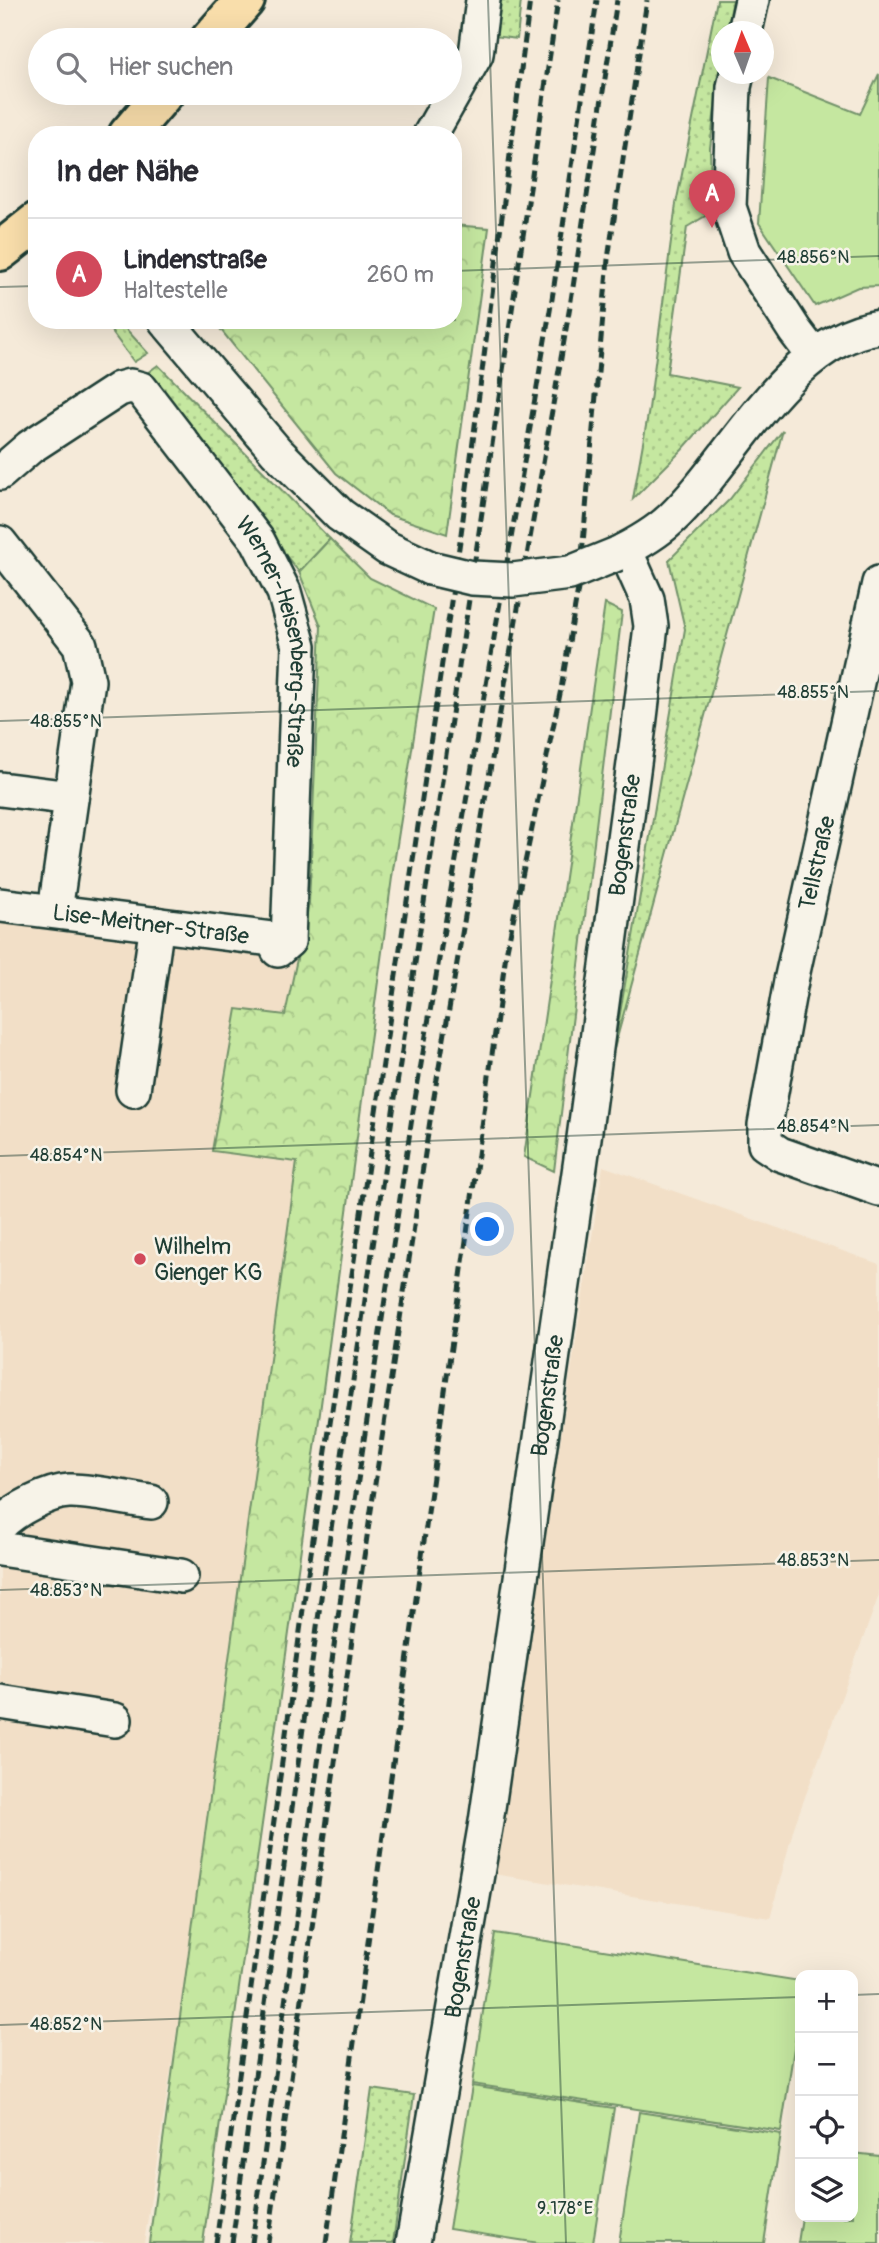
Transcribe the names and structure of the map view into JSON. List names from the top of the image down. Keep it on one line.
{"streets":{"street":["Werner-Heisenberg-Straße","Bogenstraße","Tellstraße","Lise-Meitner-Straße"]},"crossings":[["Werner-Heisenberg-Straße","Lise-Meitner-Straße"]],"places":["Wilhelm Gienger KG"],"north":"top","page":{"search":"Hier suchen","heading":"In der Nähe","pins":"A","list":[{"mark":"A","name":"Lindenstraße","note":"Haltestelle","value":"260 m"}],"map_buttons":["+","−"]},"coordinates":["48.856°N","48.855°N","48.854°N","48.853°N","48.852°N","9.178°E"]}
